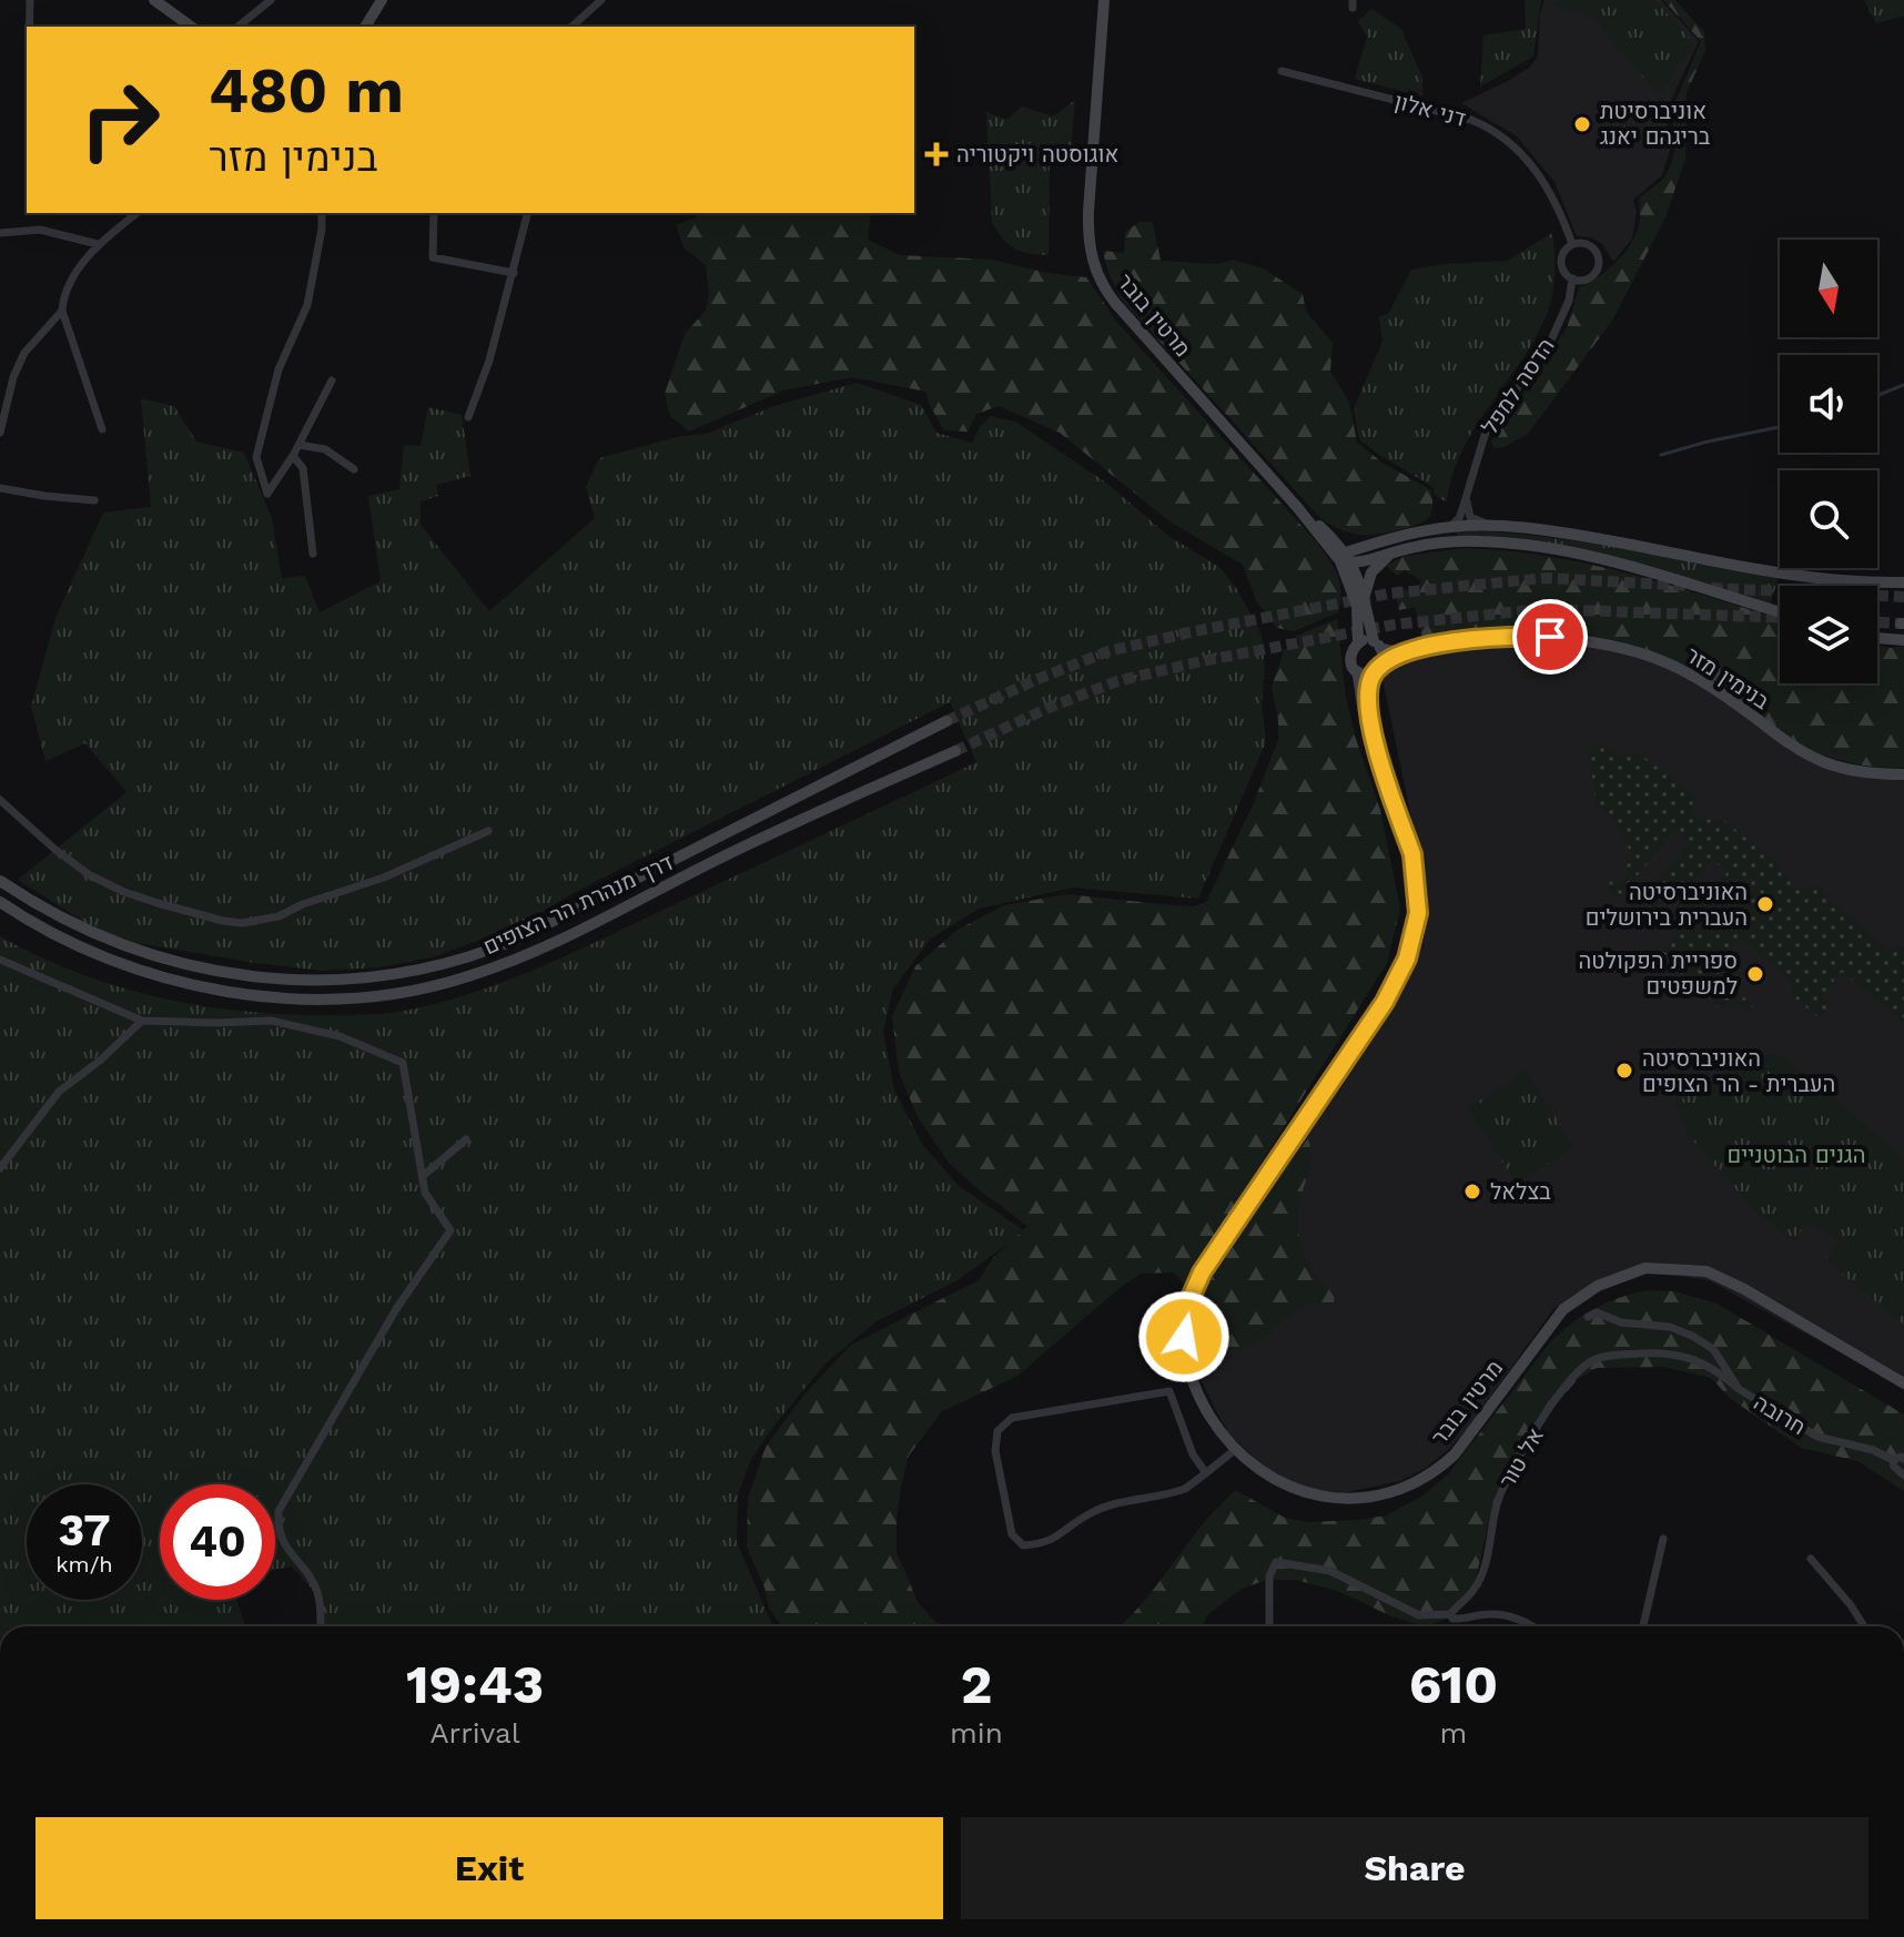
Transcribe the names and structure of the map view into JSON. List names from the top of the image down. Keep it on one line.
{"streets":{"street":["דני אלון","מרטין בובר","הדסה למפל","בנימין מזר","דרך מנהרת הר הצופים","חרובה","אל טור"]},"crossings":[["דני אלון","הדסה למפל"],["מרטין בובר","בנימין מזר"],["חרובה","אל טור"]],"parks":["הגנים הבוטניים"],"places":{"other":["אוניברסיטת בריגהם יאנג","האוניברסיטה העברית בירושלים","ספריית הפקולטה למשפטים","האוניברסיטה העברית - הר הצופים","בצלאל"],"health":["אוגוסטה ויקטוריה"]},"north":"bottom","page":{"turn":["480 m","בנימין מזר"],"speed":"37 km/h","limit":"40","eta":["19:43","Arrival","2","min","610","m"],"buttons":["Exit","Share"]}}
